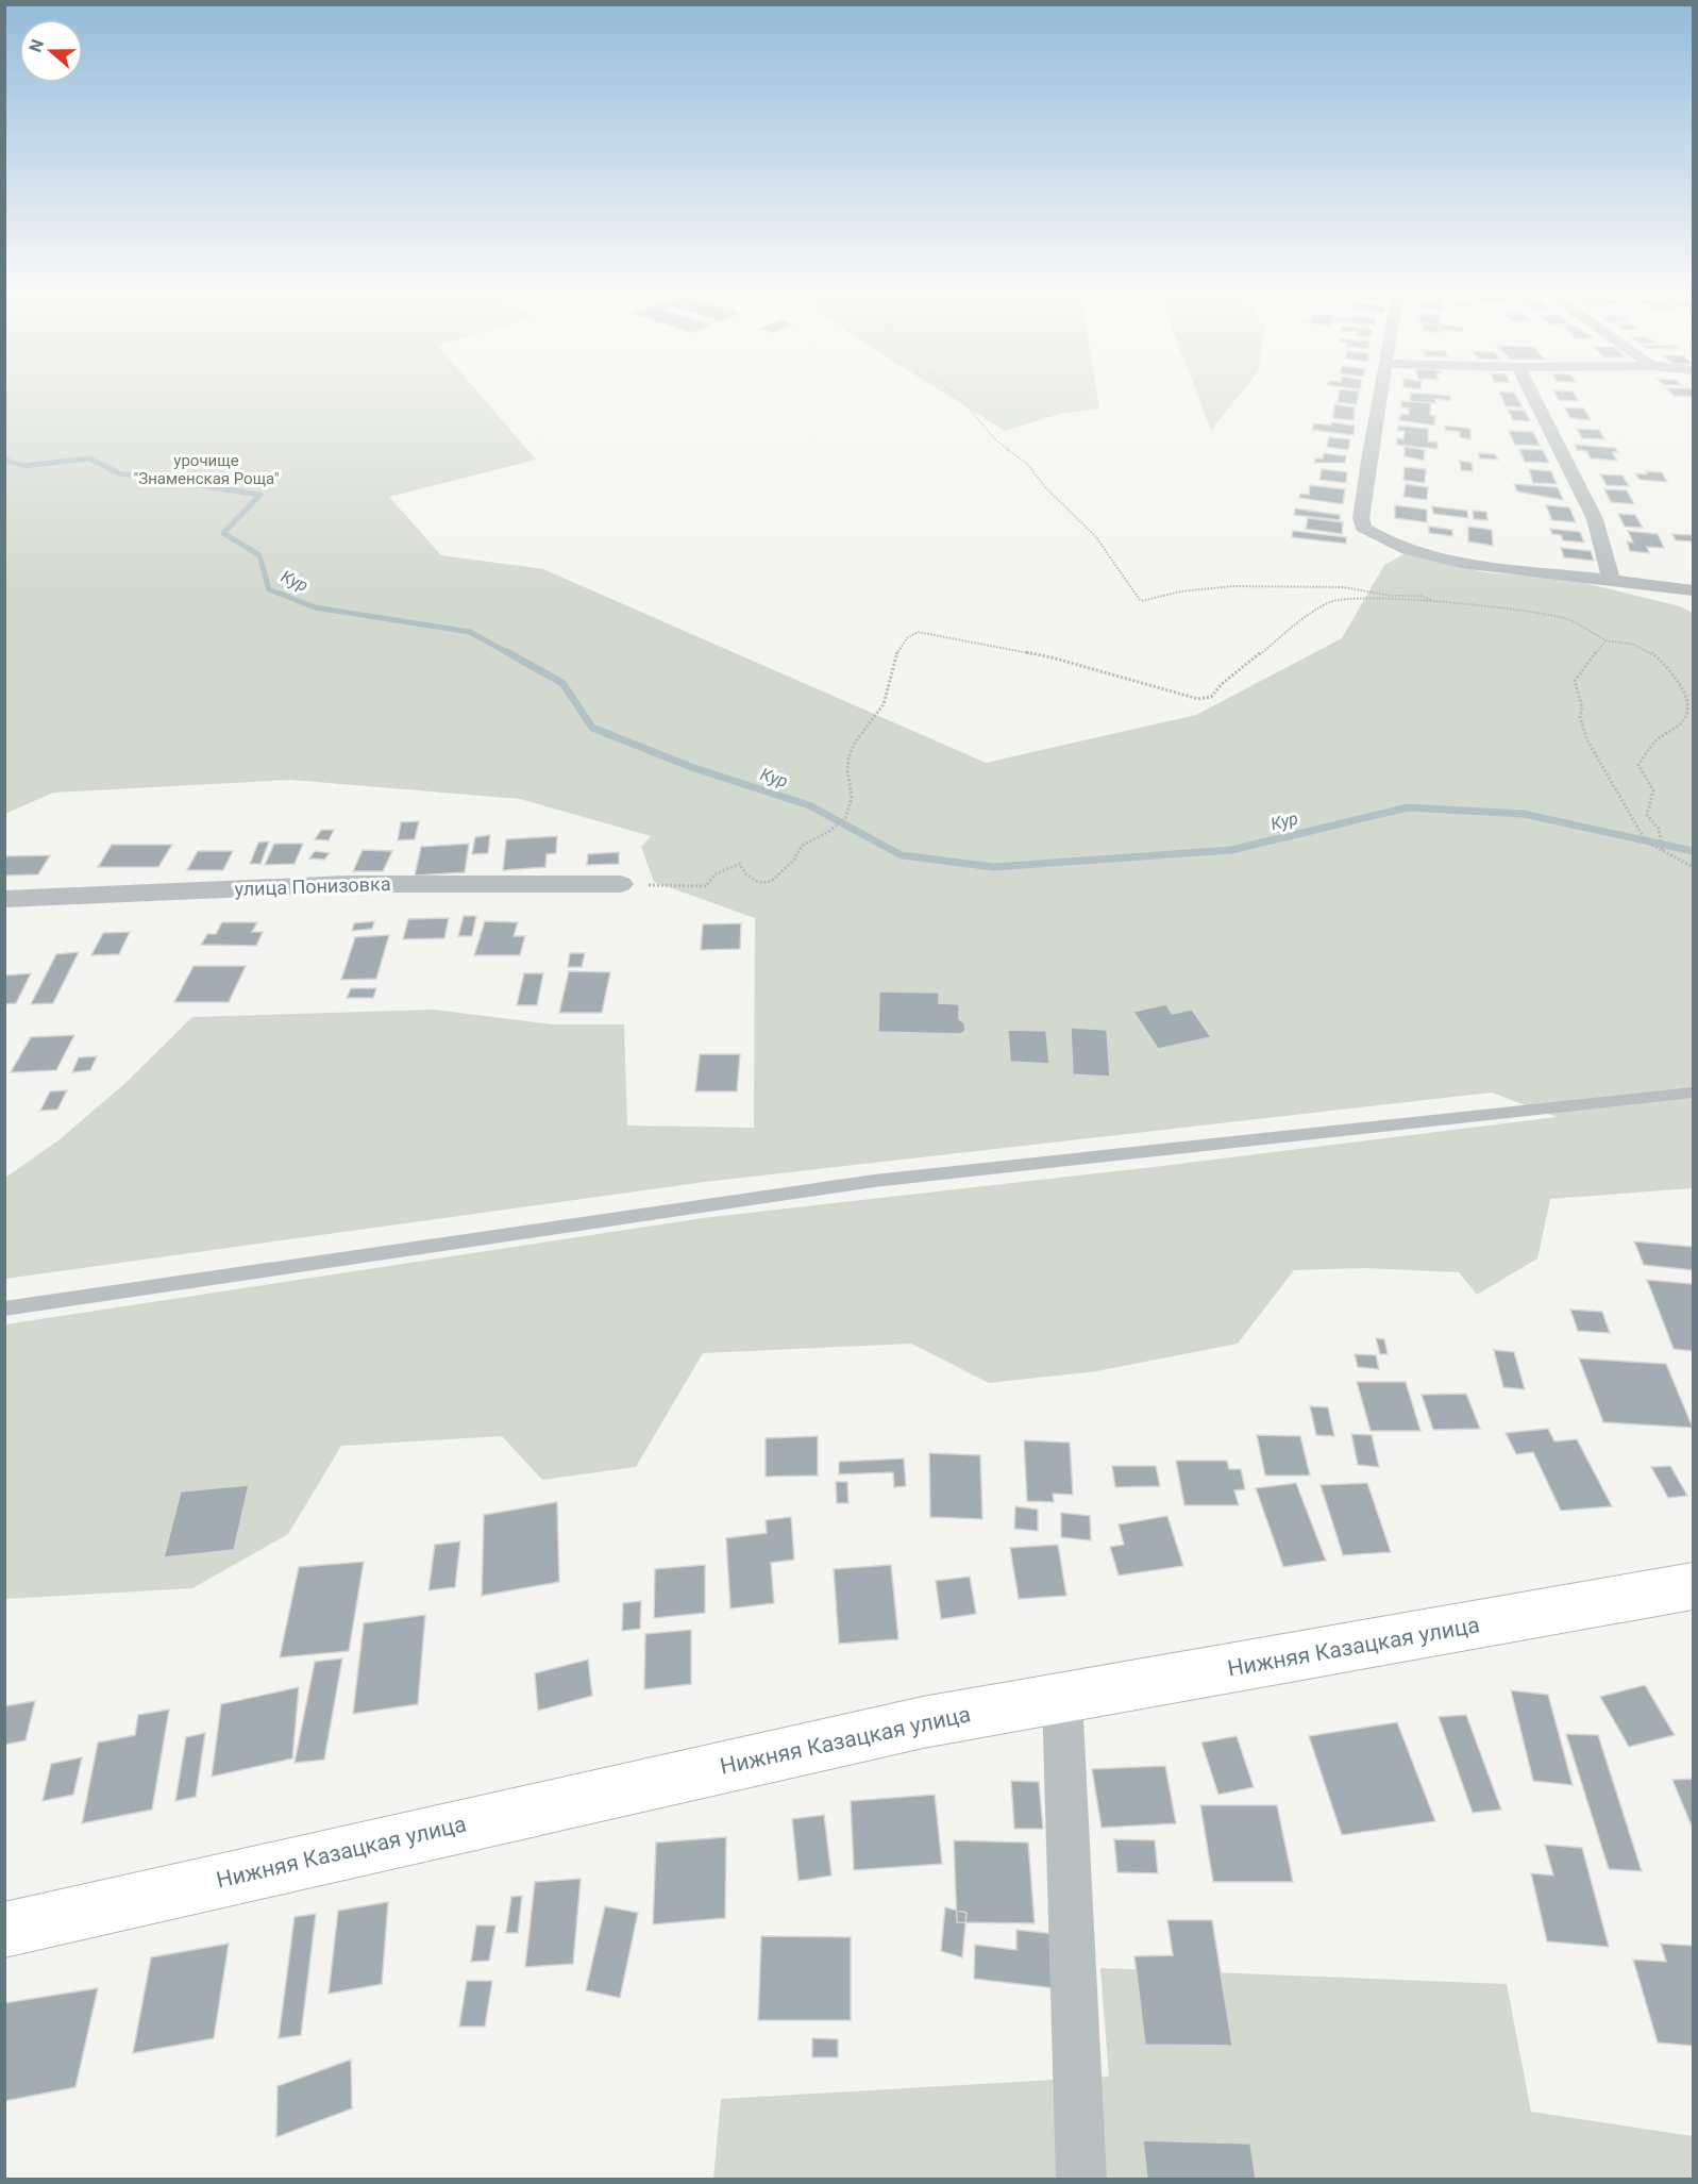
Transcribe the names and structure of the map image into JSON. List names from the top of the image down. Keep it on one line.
{"streets":{"main road":["Нижняя Казацкая улица"],"street":["улица Понизовка"]},"water":["Кур"],"parks":["урочище \"Знаменская Роща\""],"north":"left"}
